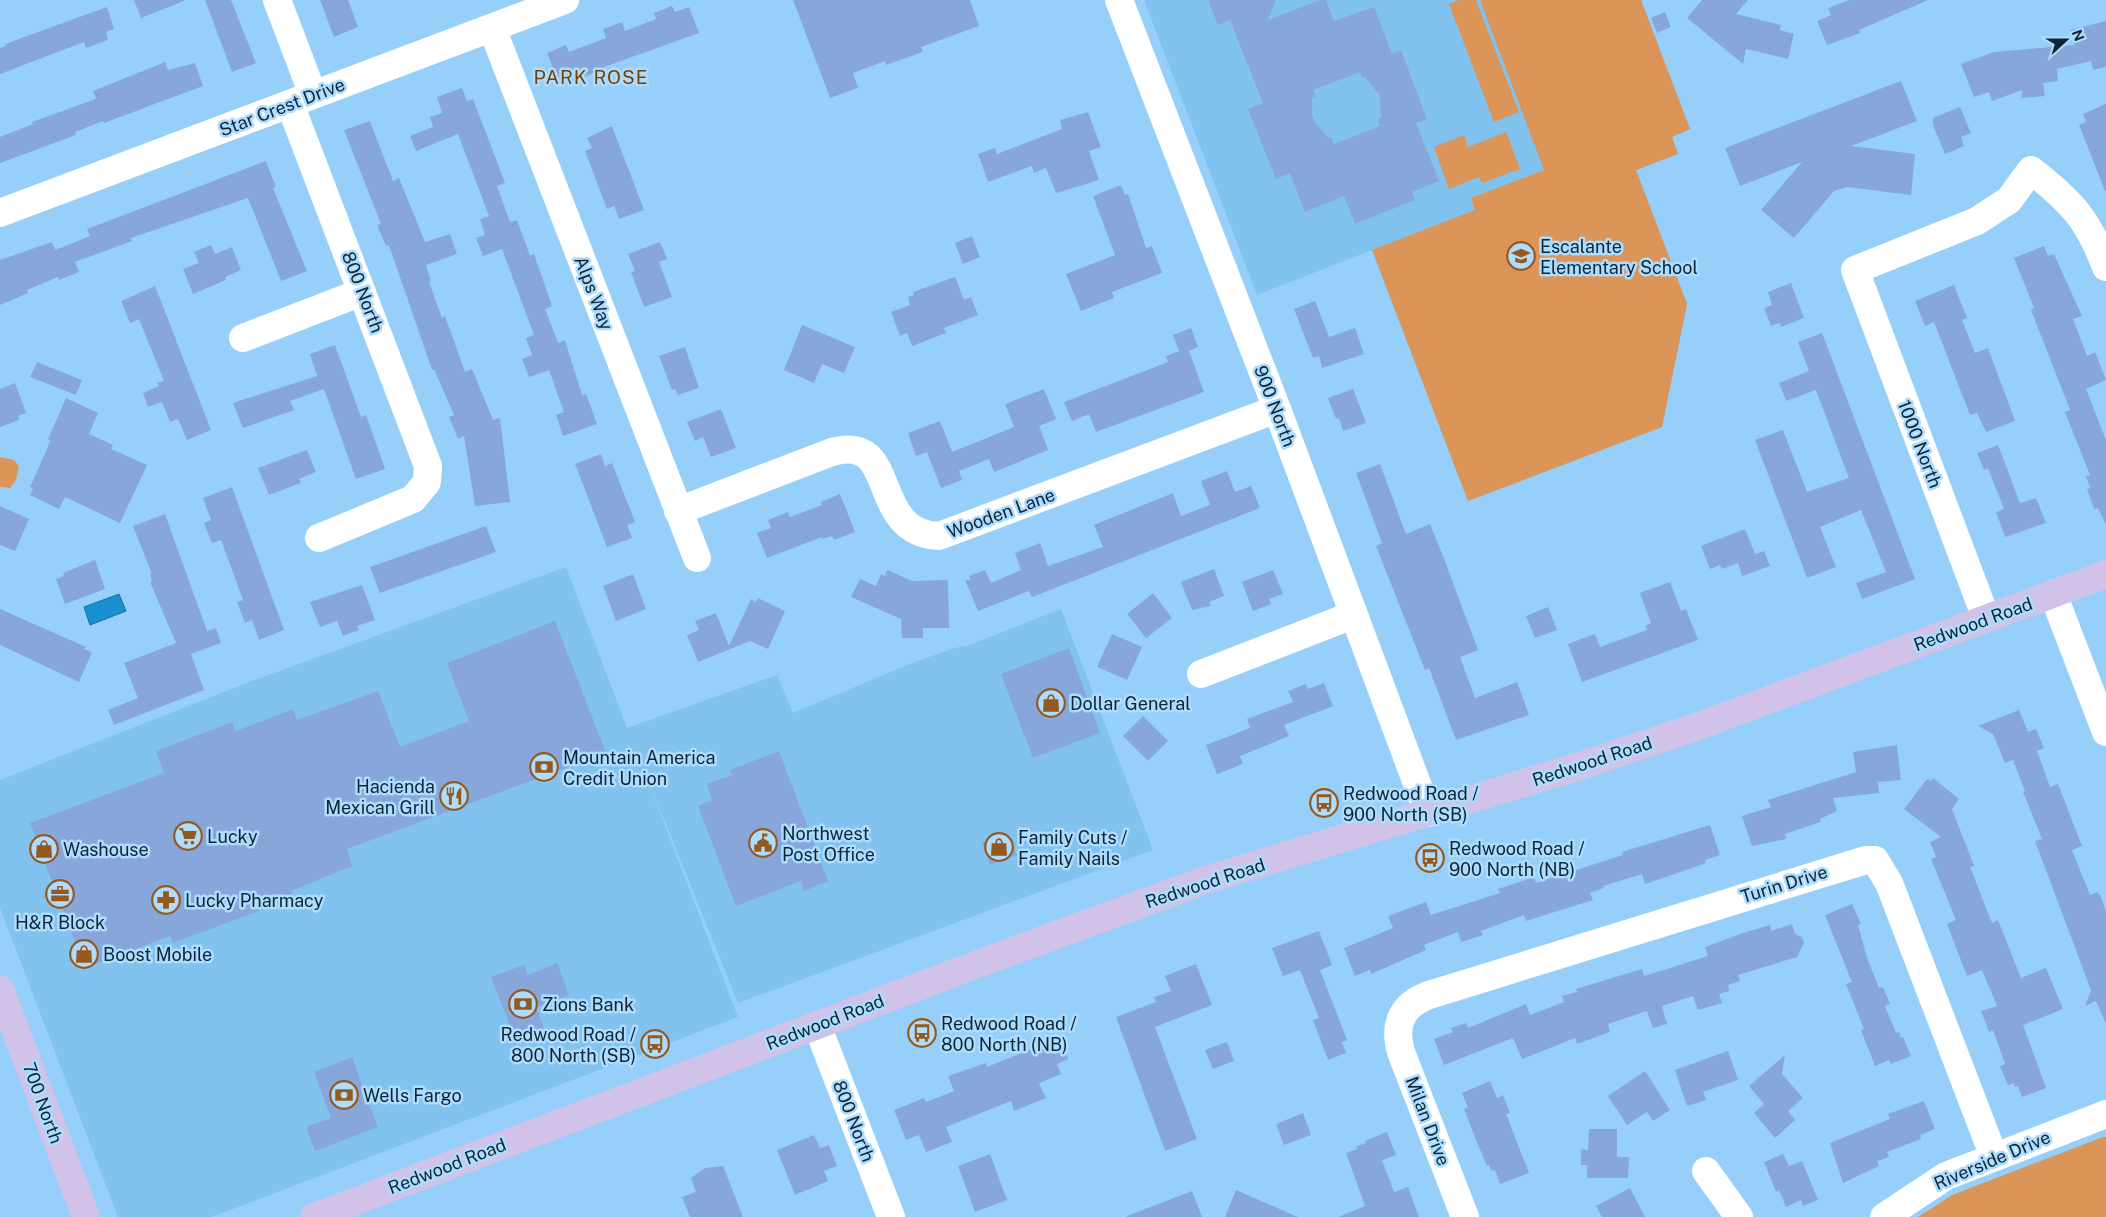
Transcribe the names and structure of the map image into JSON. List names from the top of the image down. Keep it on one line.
{"streets":{"main road":["Redwood Road","700 North"],"street":["Star Crest Drive","800 North","Alps Way","900 North","1000 North","Wooden Lane","Turin Drive","Milan Drive","Riverside Drive"]},"crossings":[["Star Crest Drive","800 North"],["Star Crest Drive","Alps Way"],["800 North","Redwood Road"],["Alps Way","Wooden Lane"],["900 North","Wooden Lane"],["900 North","Redwood Road"],["1000 North","Redwood Road"],["Turin Drive","Milan Drive"],["Turin Drive","Riverside Drive"]],"districts":["PARK ROSE"],"places":{"school or university":["Escalante Elementary School"],"shop":["Dollar General","Family Cuts / Family Nails","Washouse","Boost Mobile"],"bank":["Mountain America Credit Union","Zions Bank","Wells Fargo"],"restaurant":["Hacienda Mexican Grill"],"bus stop":["Redwood Road / 900 North (SB)","Redwood Road / 900 North (NB)","Redwood Road / 800 North (NB)","Redwood Road / 800 North (SB)"],"supermarket":["Lucky"],"public building":["Northwest Post Office"],"office":["H&R Block"],"pharmacy":["Lucky Pharmacy"]},"north":"right"}
